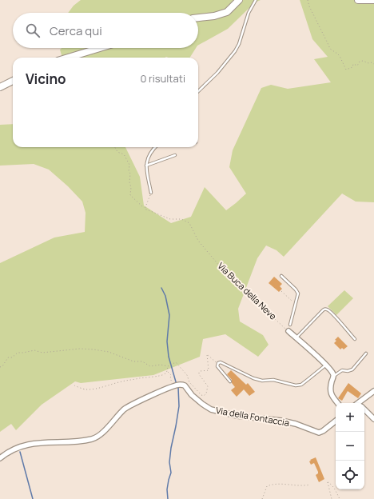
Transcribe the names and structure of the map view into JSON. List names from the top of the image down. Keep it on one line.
{"streets":{"street":["Via della Fontaccia"],"path":["Via Buca della Neve"]},"page":{"search":"Cerca qui","heading":["Vicino","0 risultati"],"map_buttons":["+","−"]}}
